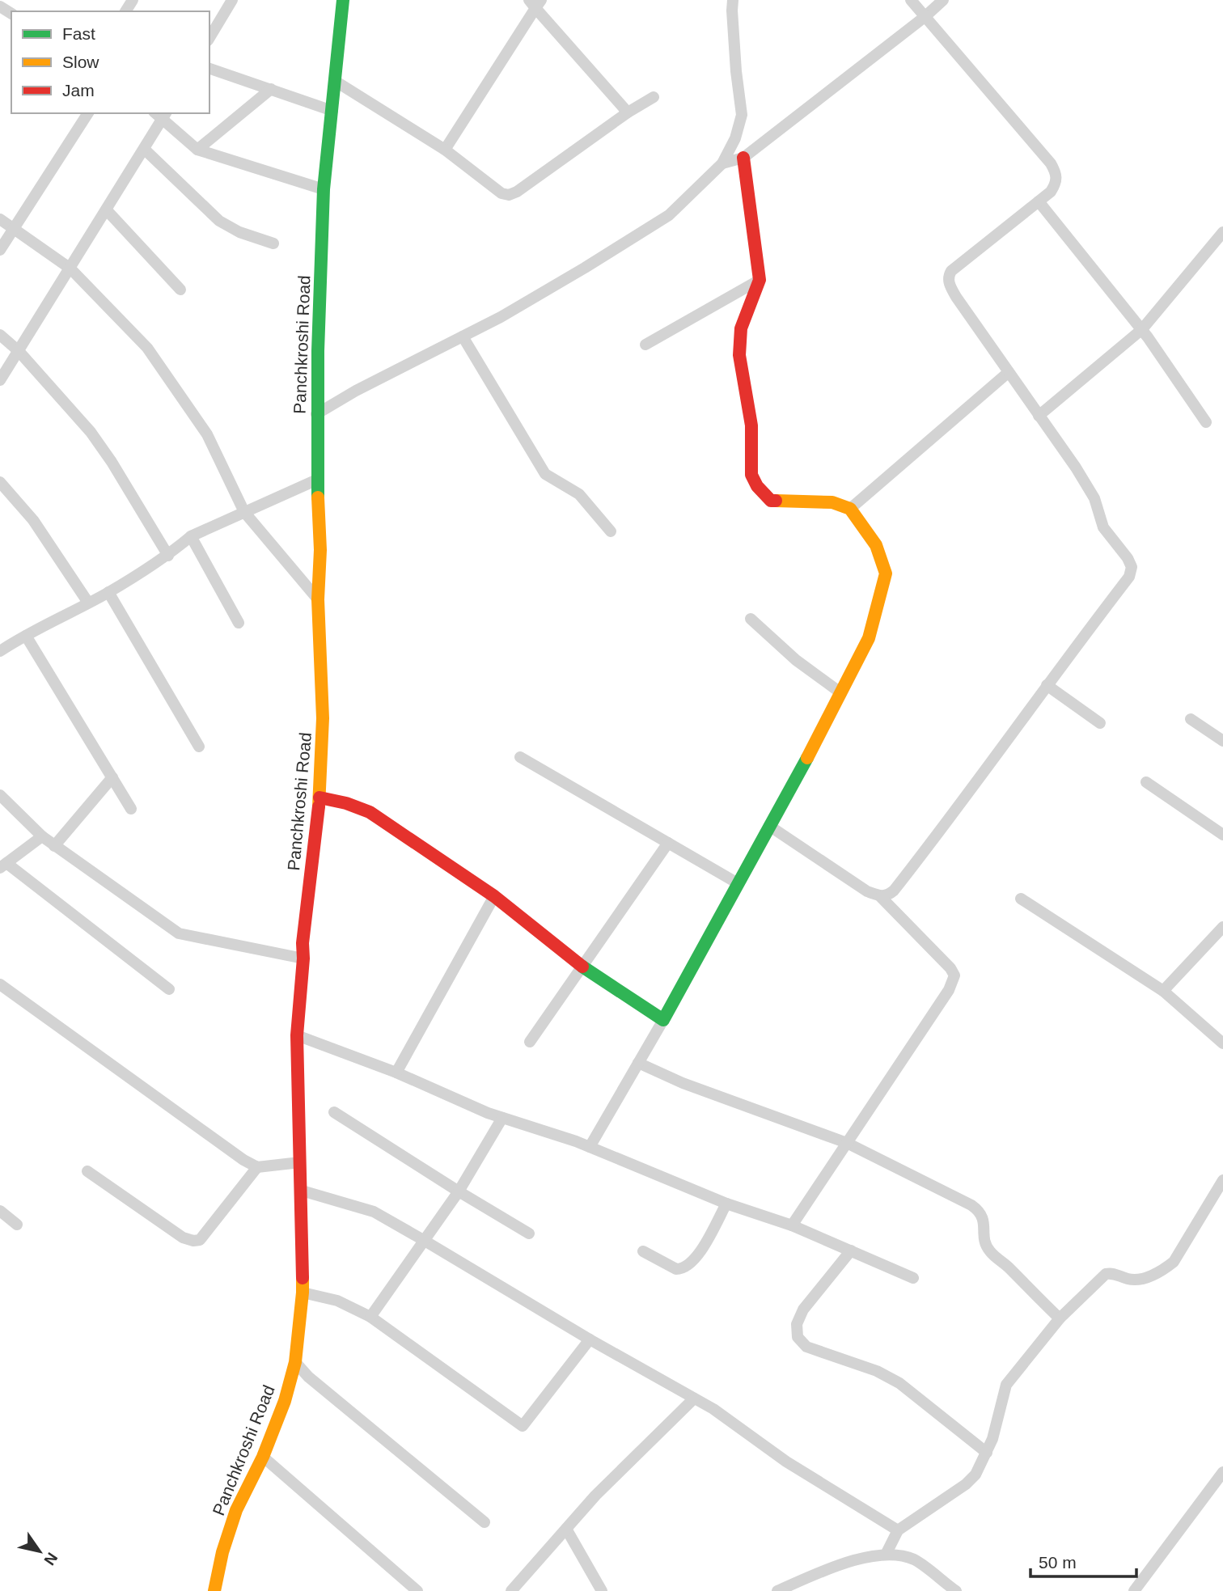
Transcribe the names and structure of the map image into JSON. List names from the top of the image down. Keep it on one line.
{"streets":{"street":["Panchkroshi Road"]},"legend":["Fast","Slow","Jam"],"scale_bar":"50 m","north":"bottom right"}
